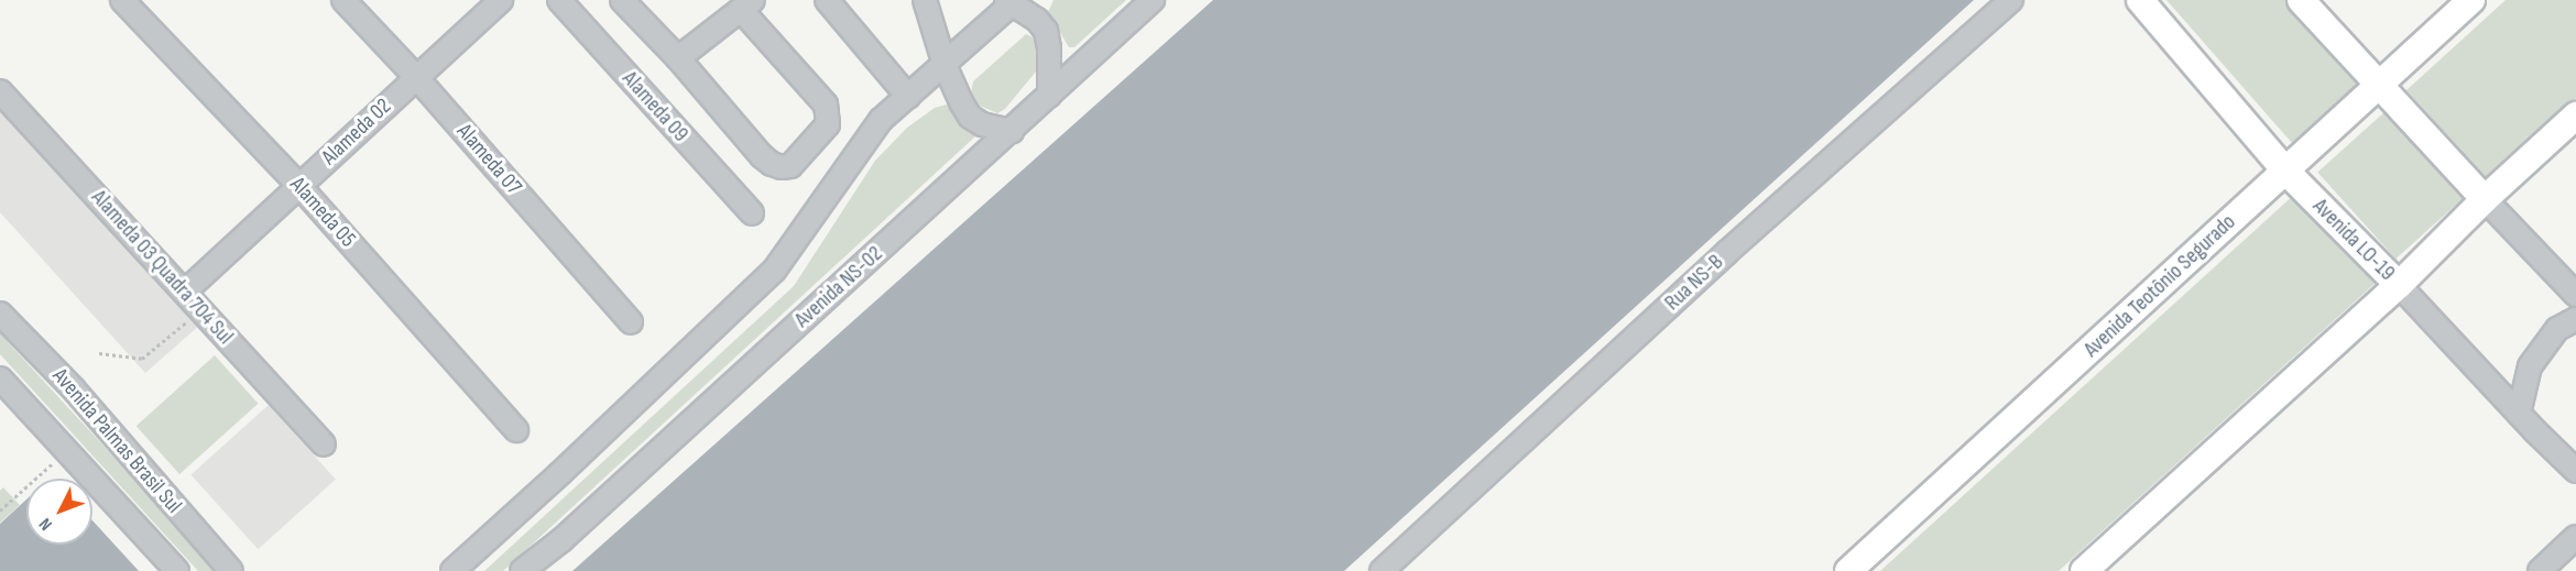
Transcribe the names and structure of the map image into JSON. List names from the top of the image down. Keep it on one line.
{"streets":{"main road":["Avenida LO-19","Avenida Teotônio Segurado"],"street":["Alameda 09","Alameda 02","Alameda 07","Alameda 05","Alameda 03 Quadra 704 Sul","Rua NS-B","Avenida NS-02","Avenida Palmas Brasil Sul"]},"crossings":[["Alameda 02","Alameda 07"],["Alameda 02","Alameda 05"],["Alameda 02","Alameda 03 Quadra 704 Sul"],["Avenida LO-19","Avenida Teotônio Segurado"]],"north":"bottom left"}
